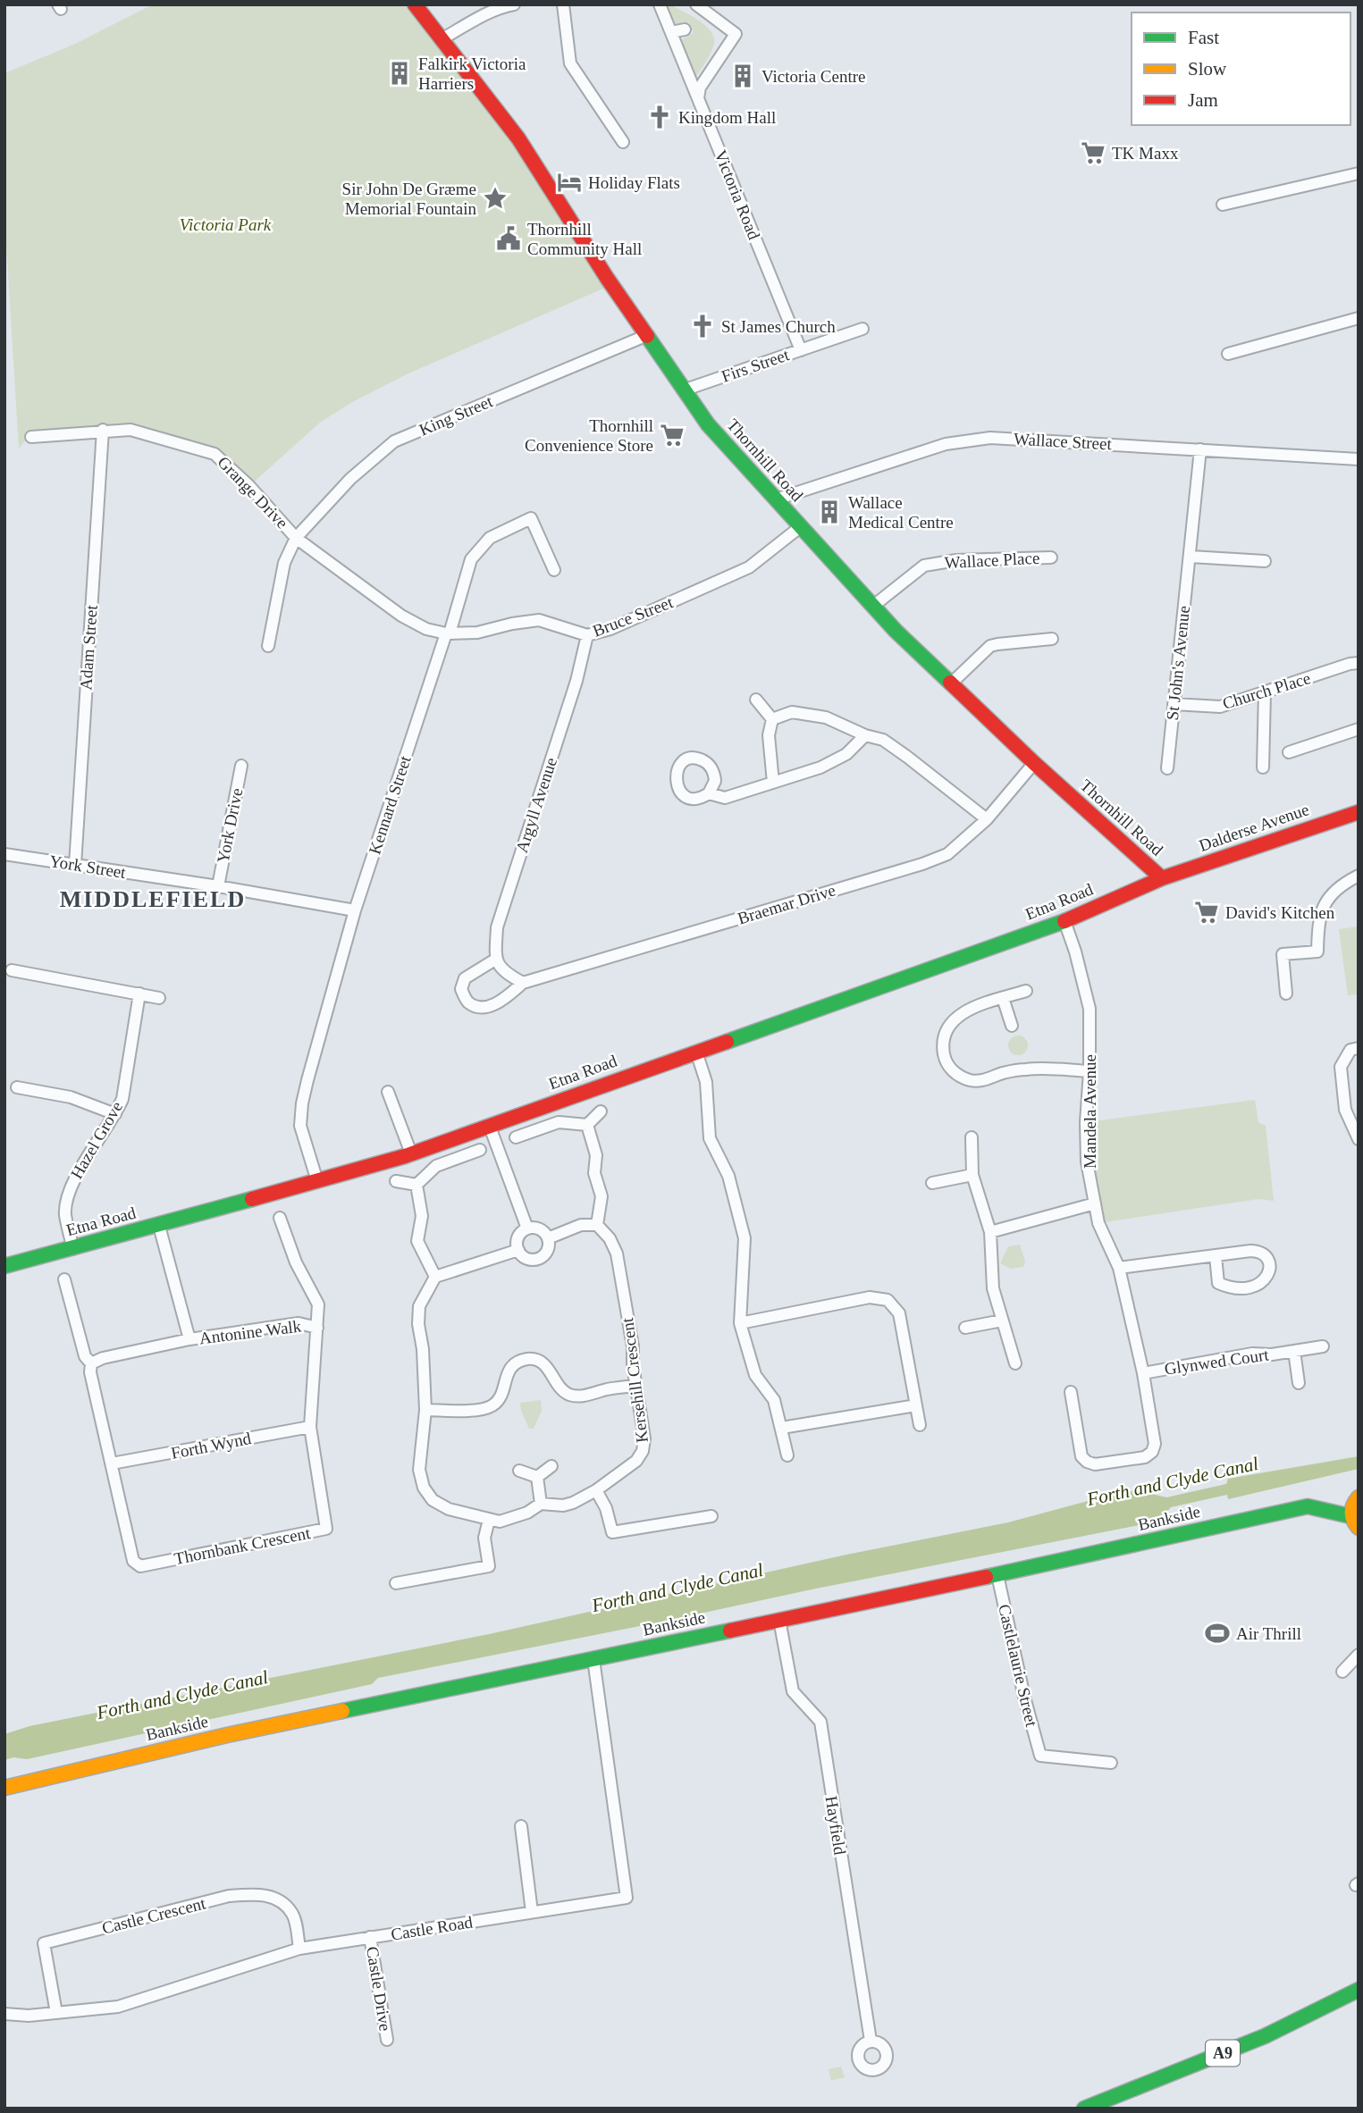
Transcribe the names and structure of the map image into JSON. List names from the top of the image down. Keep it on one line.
{"streets":{"street":["Victoria Road","Firs Street","King Street","Wallace Street","Thornhill Road","Grange Drive","Wallace Place","Bruce Street","Adam Street","St John's Avenue","Church Place","Kennard Street","Argyll Avenue","York Drive","Dalderse Avenue","York Street","Etna Road","Braemar Drive","Mandela Avenue","Hazel Grove","Antonine Walk","Glynwed Court","Kersehill Crescent","Forth Wynd","Bankside","Thornbank Crescent","Castlelaurie Street","Hayfield","Castle Crescent","Castle Road","Castle Drive","A9"]},"crossings":[["Victoria Road","Firs Street"],["Firs Street","Thornhill Road"],["King Street","Thornhill Road"],["King Street","Grange Drive"],["Wallace Street","Thornhill Road"],["Wallace Street","St John's Avenue"],["Thornhill Road","Wallace Place"],["Thornhill Road","Bruce Street"],["Thornhill Road","Dalderse Avenue"],["Thornhill Road","Etna Road"],["Thornhill Road","Braemar Drive"],["Grange Drive","Bruce Street"],["Grange Drive","Adam Street"],["Grange Drive","Kennard Street"],["Bruce Street","Kennard Street"],["Bruce Street","Argyll Avenue"],["Adam Street","York Street"],["St John's Avenue","Church Place"],["Kennard Street","York Street"],["Kennard Street","Etna Road"],["York Drive","York Street"],["Dalderse Avenue","Etna Road"],["Etna Road","Mandela Avenue"],["Etna Road","Hazel Grove"],["Etna Road","Antonine Walk"],["Mandela Avenue","Glynwed Court"],["Forth Wynd","Thornbank Crescent"],["Bankside","Castlelaurie Street"],["Bankside","Hayfield"],["Bankside","Castle Road"],["Castle Crescent","Castle Road"],["Castle Road","Castle Drive"]],"districts":["MIDDLEFIELD"],"water":["Forth and Clyde Canal"],"parks":["Victoria Park"],"places":{"building":["Falkirk Victoria Harriers","Victoria Centre","Wallace Medical Centre"],"church":["Kingdom Hall","St James Church"],"supermarket":["TK Maxx","Thornhill Convenience Store","David's Kitchen"],"hotel":["Holiday Flats"],"place":["Sir John De Græme Memorial Fountain"],"public building":["Thornhill Community Hall"],"sports":["Air Thrill"]},"legend":["Fast","Slow","Jam"]}
